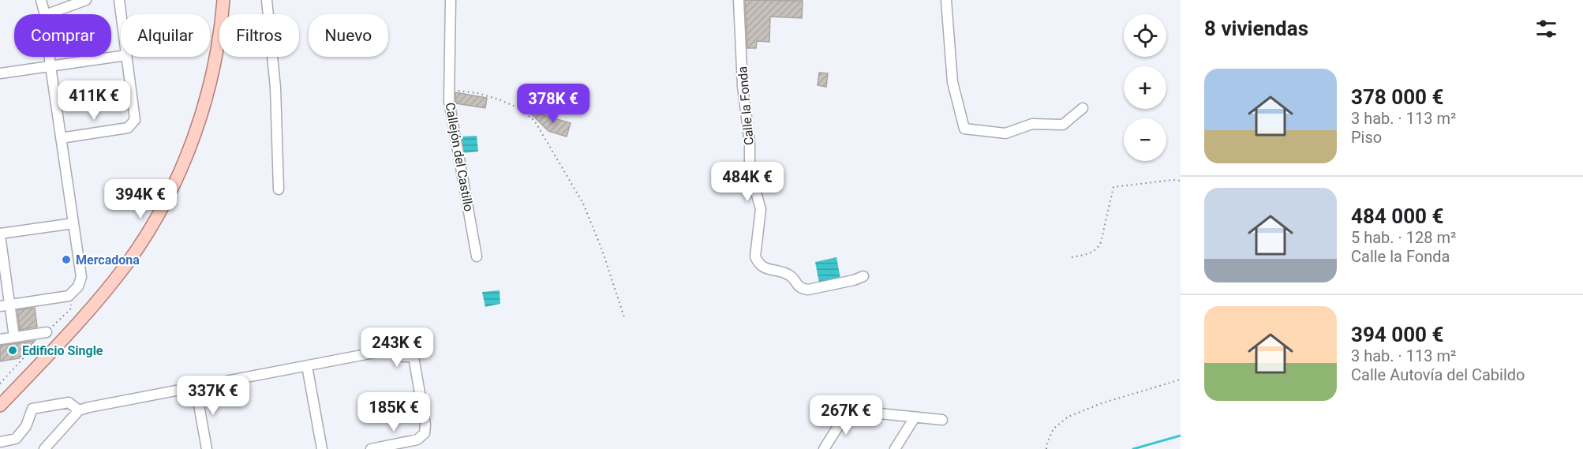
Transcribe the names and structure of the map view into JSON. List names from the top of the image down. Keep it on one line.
{"streets":{"street":["Calle la Fonda","Callejón del Castillo"]},"places":["Mercadona","Edificio Single"],"page":{"heading":"8 viviendas","map_buttons":["+","−"],"chip":["Comprar","Alquilar","Filtros","Nuevo"],"list":[{"name":"378 000 €","note":"3 hab. · 113 m² · Piso"},{"name":"484 000 €","note":"5 hab. · 128 m² · Calle la Fonda"},{"name":"394 000 €","note":"3 hab. · 113 m² · Calle Autovía del Cabildo"}],"price":["411K €","378K €","484K €","394K €","243K €","337K €","185K €","267K €"]}}
